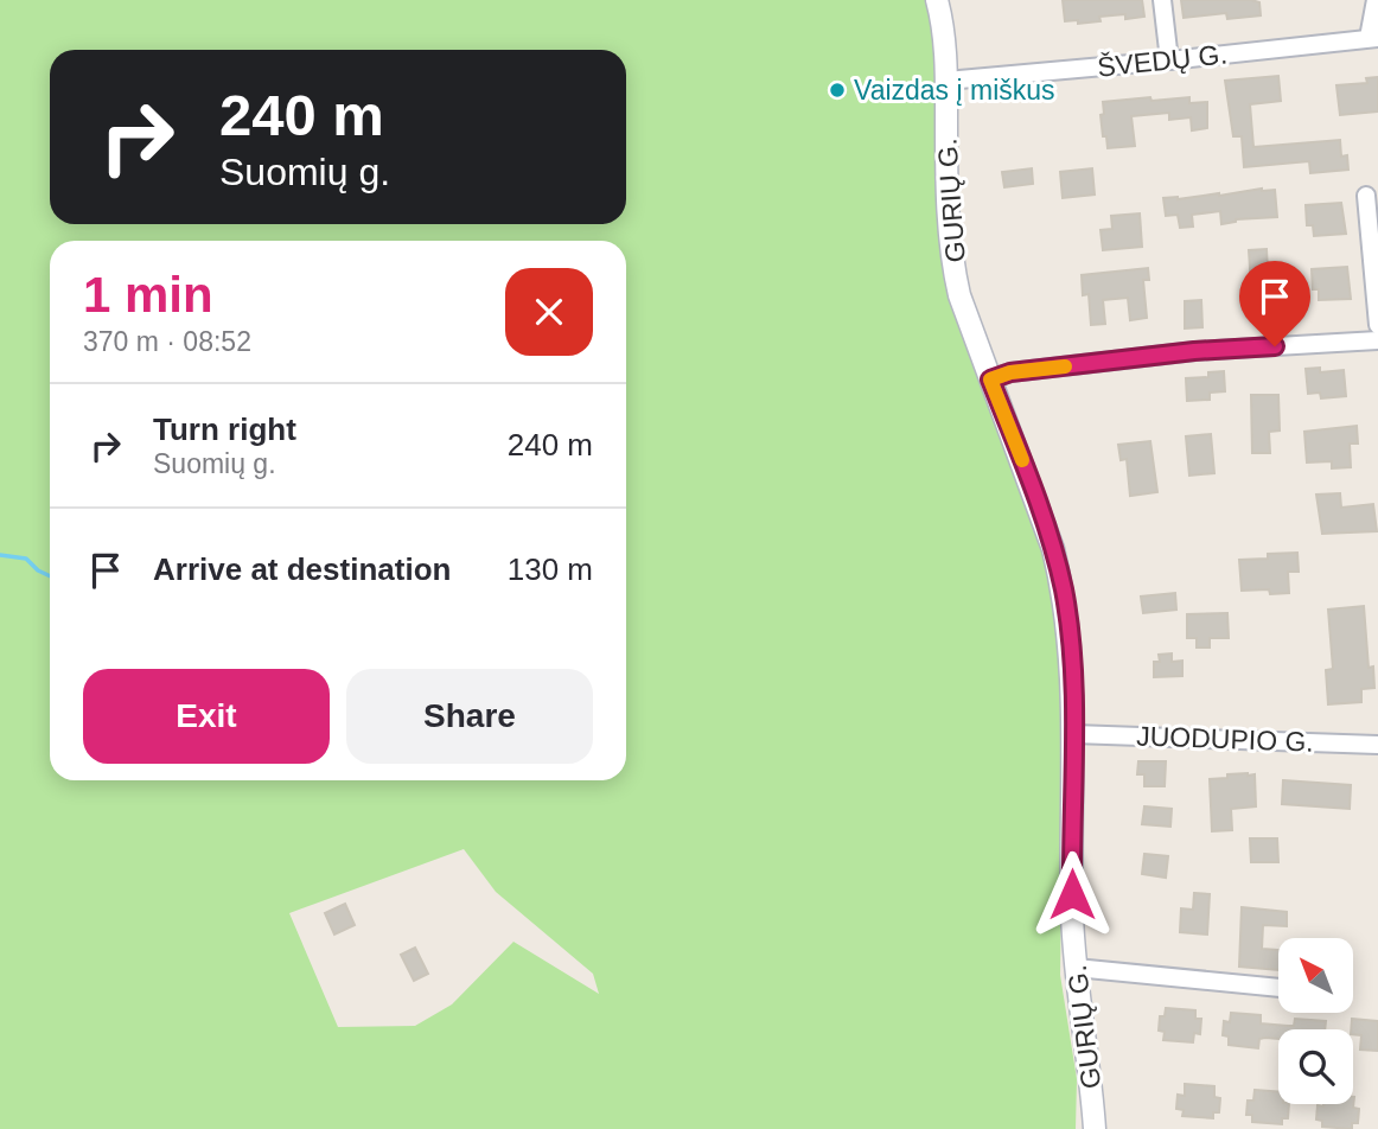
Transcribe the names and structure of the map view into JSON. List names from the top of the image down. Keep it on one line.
{"streets":{"street":["ŠVEDŲ G.","GURIŲ G.","JUODUPIO G."]},"crossings":[["ŠVEDŲ G.","GURIŲ G."],["GURIŲ G.","JUODUPIO G."]],"places":["Vaizdas į miškus"],"north":"top left","page":{"turn":["240 m","Suomių g."],"heading":["1 min","370 m · 08:52"],"list":[{"name":"Turn right","note":"Suomių g.","value":"240 m"},{"name":"Arrive at destination","value":"130 m"}],"buttons":["Exit","Share"]}}
